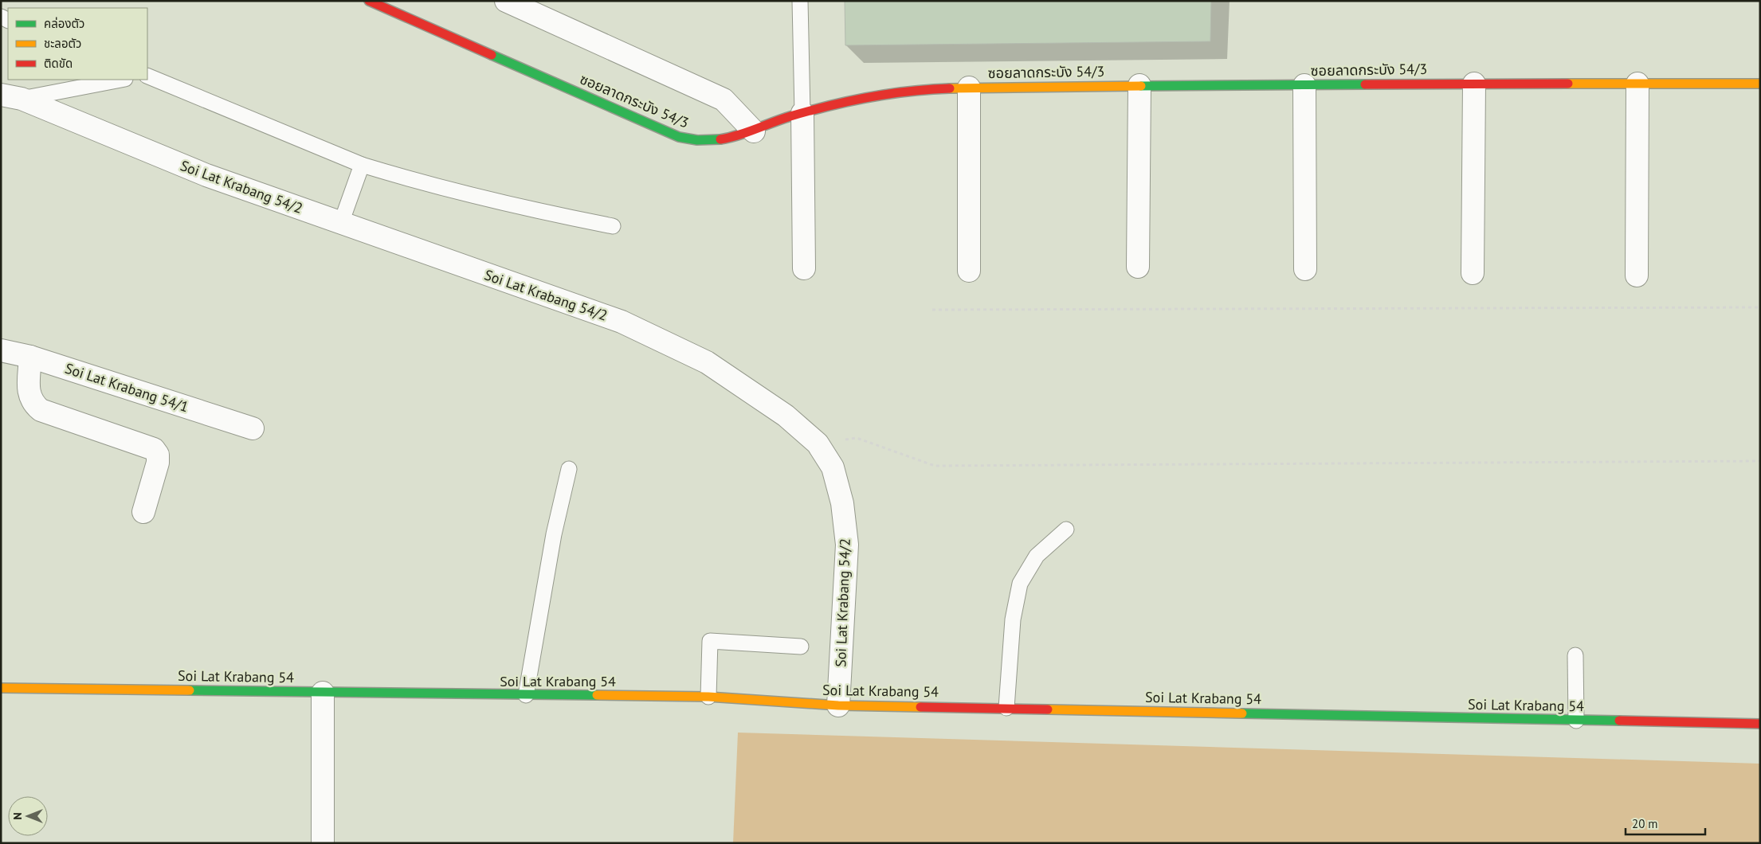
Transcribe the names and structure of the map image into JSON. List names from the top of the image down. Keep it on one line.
{"streets":{"main road":["ซอยลาดกระบัง 54/3","Soi Lat Krabang 54"],"street":["Soi Lat Krabang 54/2","Soi Lat Krabang 54/1"]},"crossings":[["Soi Lat Krabang 54/2","Soi Lat Krabang 54"]],"legend":["คล่องตัว","ชะลอตัว","ติดขัด"],"scale_bar":"20 m","north":"left"}
